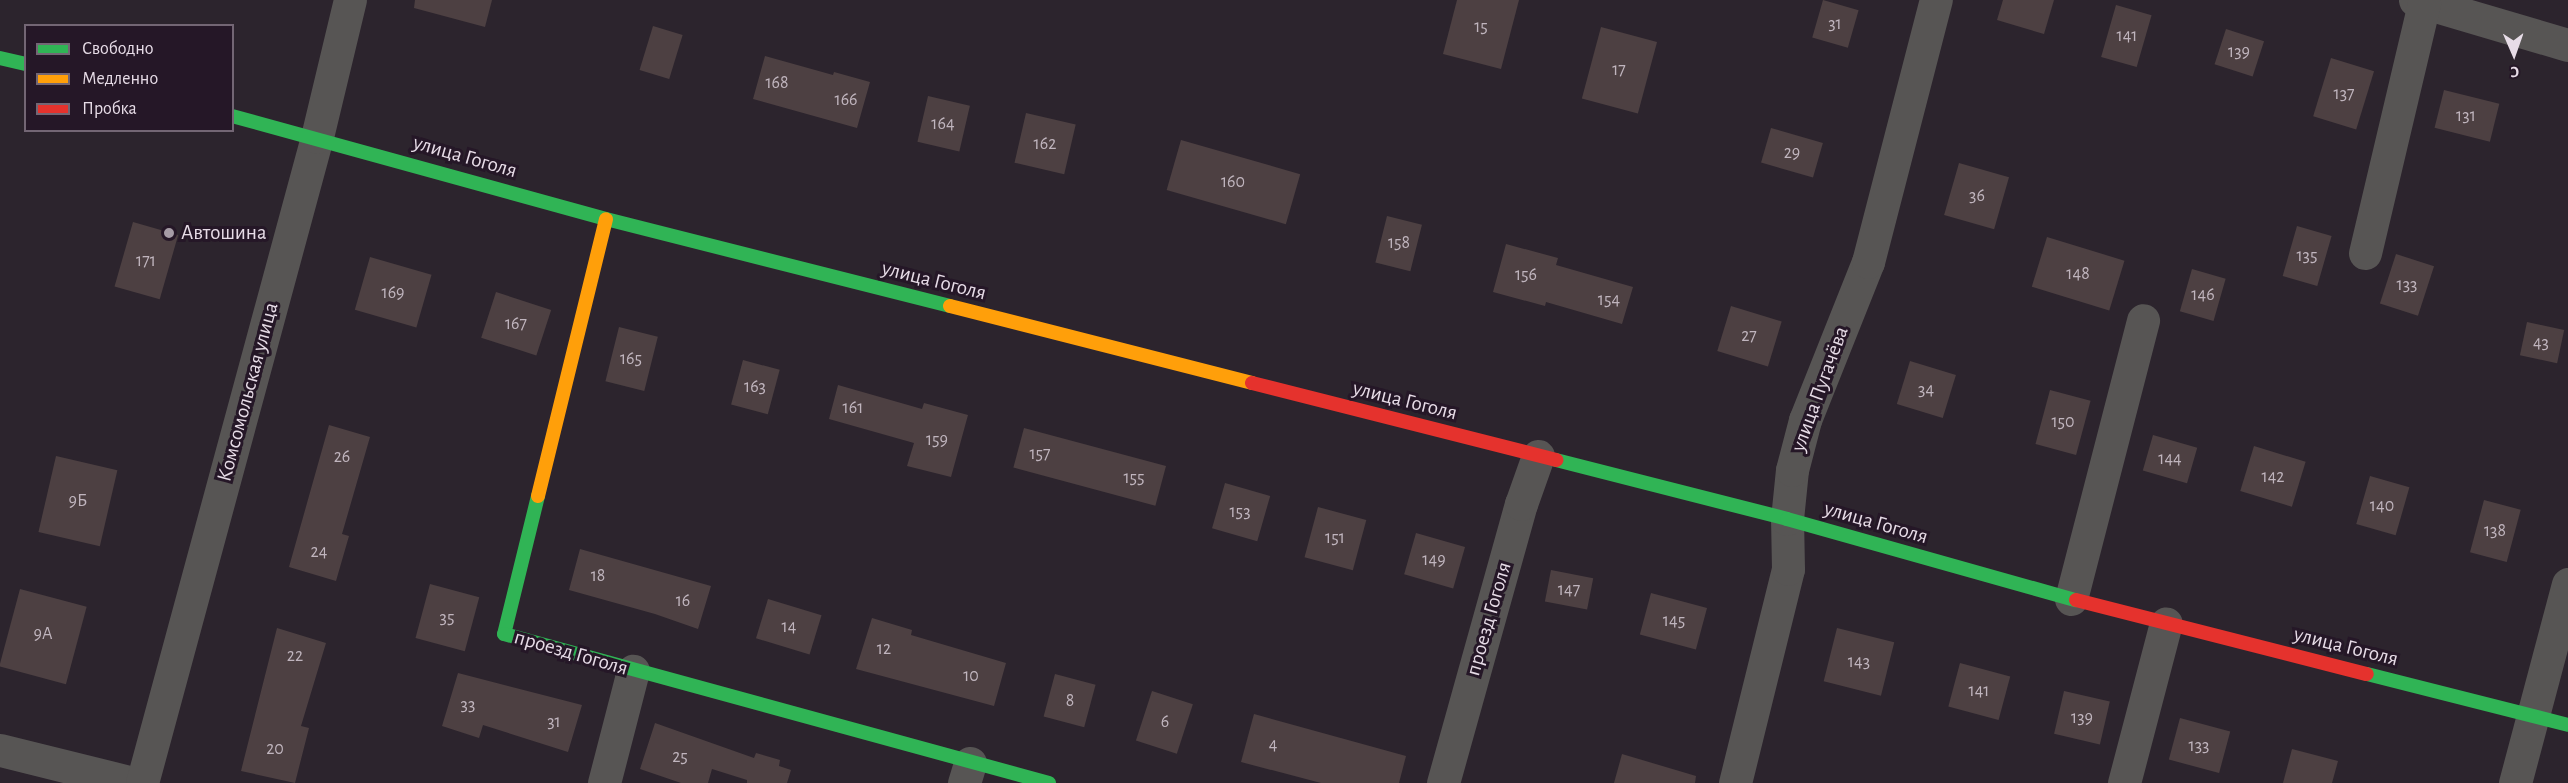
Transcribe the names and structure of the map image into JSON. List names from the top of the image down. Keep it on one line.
{"streets":{"street":["улица Гоголя","улица Пугачёва","Комсомольская улица","проезд Гоголя"]},"crossings":[["улица Гоголя","улица Пугачёва"],["улица Гоголя","Комсомольская улица"],["улица Гоголя","проезд Гоголя"]],"places":["Автошина"],"house_numbers":["31","15","141","139","17","168","137","166","131","164","162","29","160","36","158","135","171","148","156","133","169","146","154","167","27","43","165","163","34","161","150","159","157","26","144","142","155","9Б","140","153","138","151","24","149","18","147","16","35","145","14","9А","12","22","143","10","141","8","33","139","31","6","4","133","20","25"],"legend":["Свободно","Медленно","Пробка"],"north":"bottom"}
